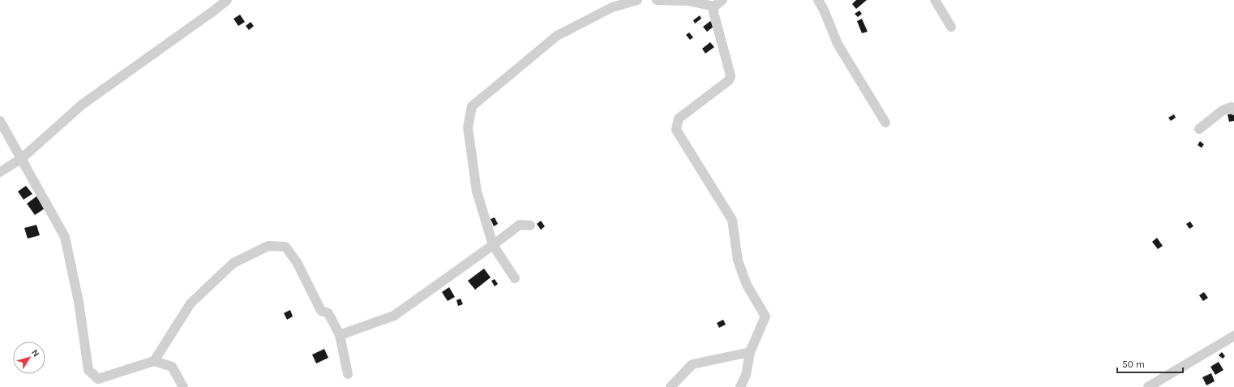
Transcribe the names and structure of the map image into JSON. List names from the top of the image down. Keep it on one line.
{"scale_bar":"50 m","north":"top right"}
